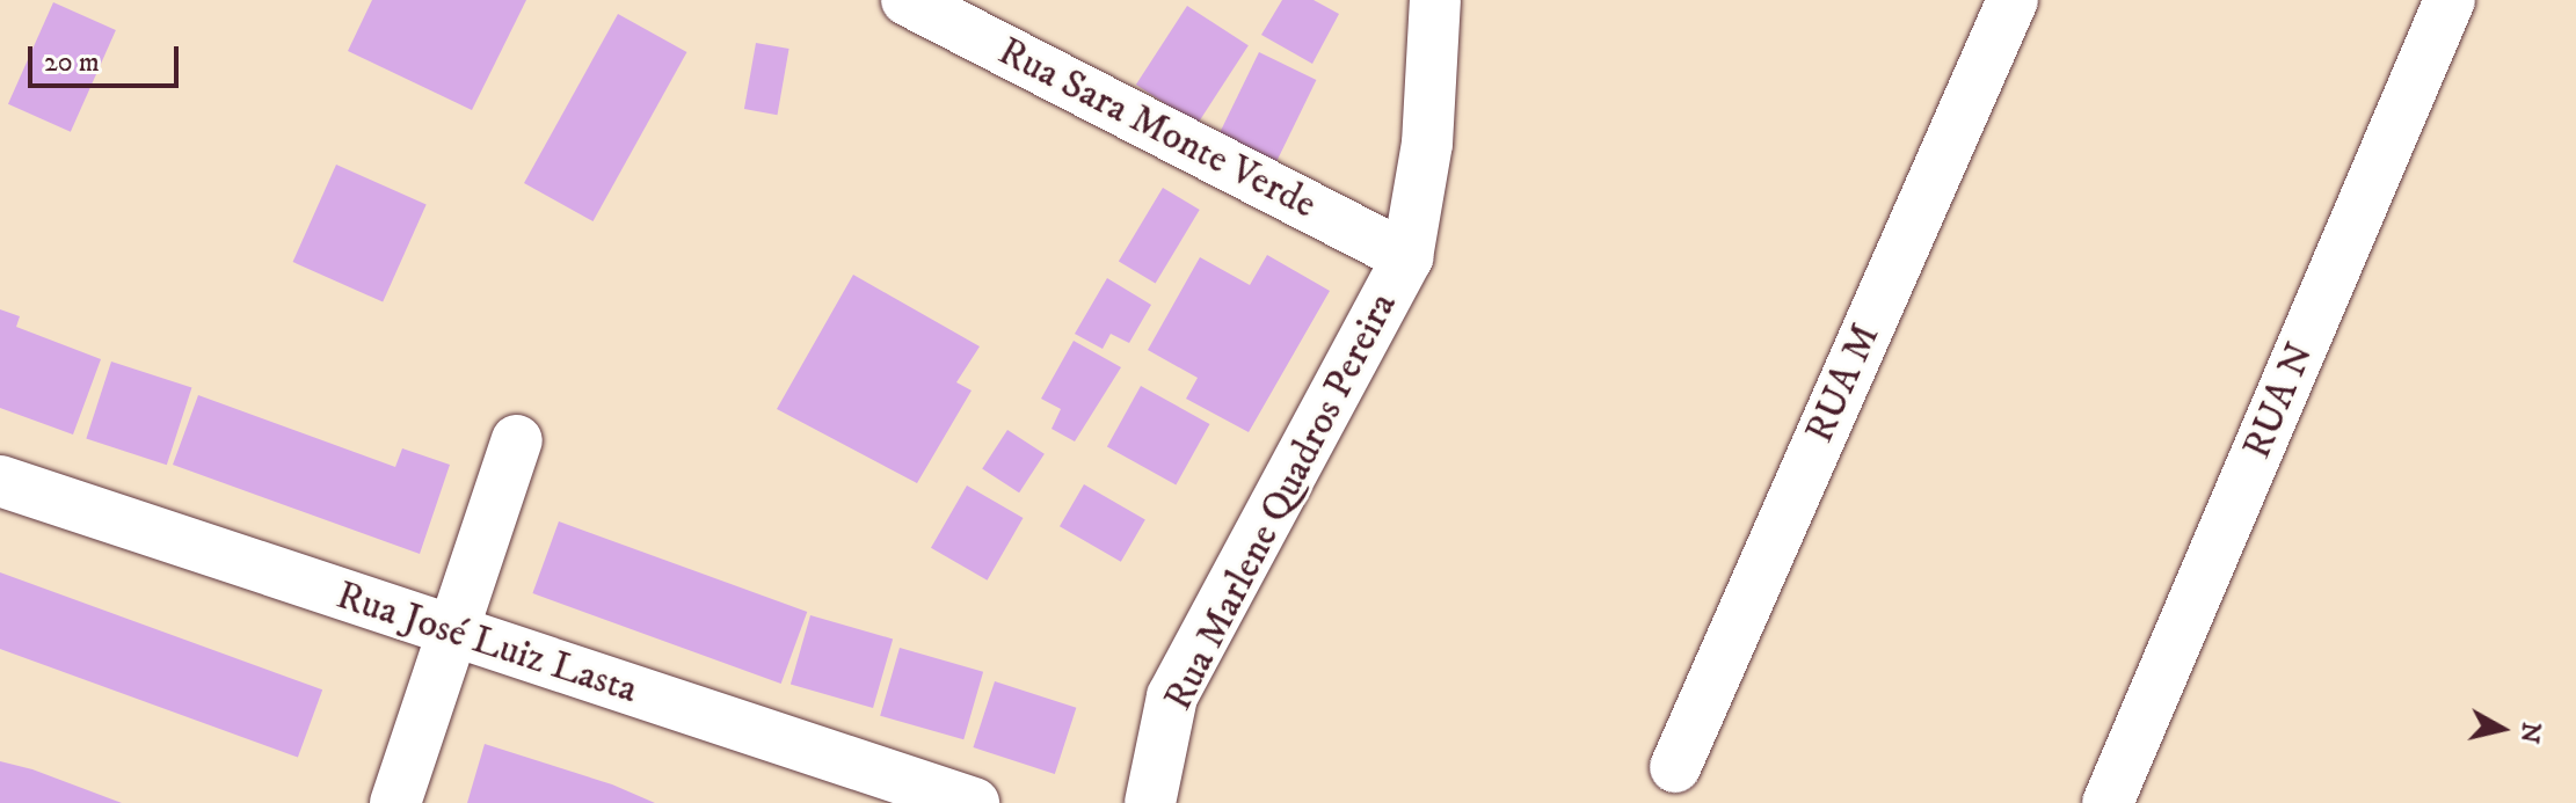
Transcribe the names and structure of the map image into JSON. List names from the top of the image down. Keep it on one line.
{"streets":{"street":["Rua Sara Monte Verde","RUA M","RUA N","Rua Marlene Quadros Pereira","Rua José Luiz Lasta"]},"crossings":[["Rua Sara Monte Verde","Rua Marlene Quadros Pereira"]],"scale_bar":"20 m","north":"right"}
